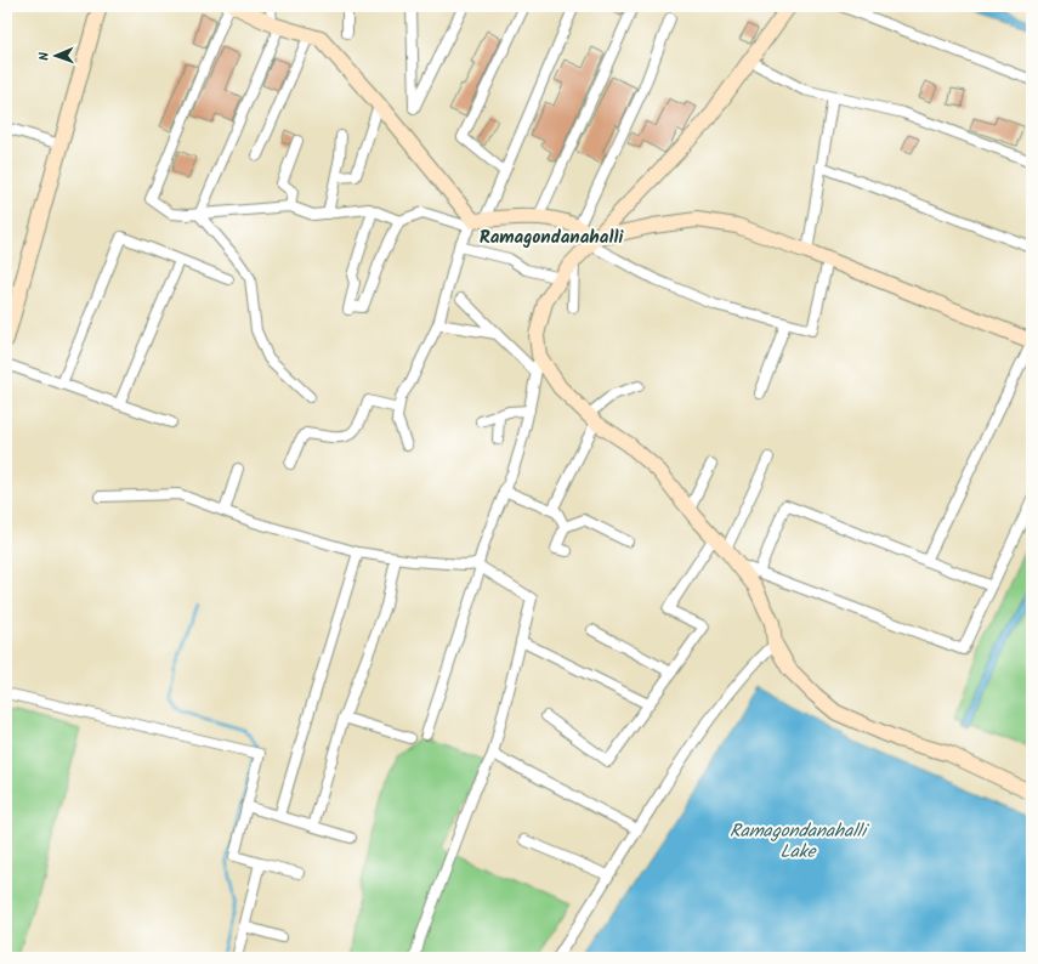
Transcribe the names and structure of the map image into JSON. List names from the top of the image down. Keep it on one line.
{"districts":["Ramagondanahalli"],"water":["Ramagondanahalli Lake"],"north":"left"}
